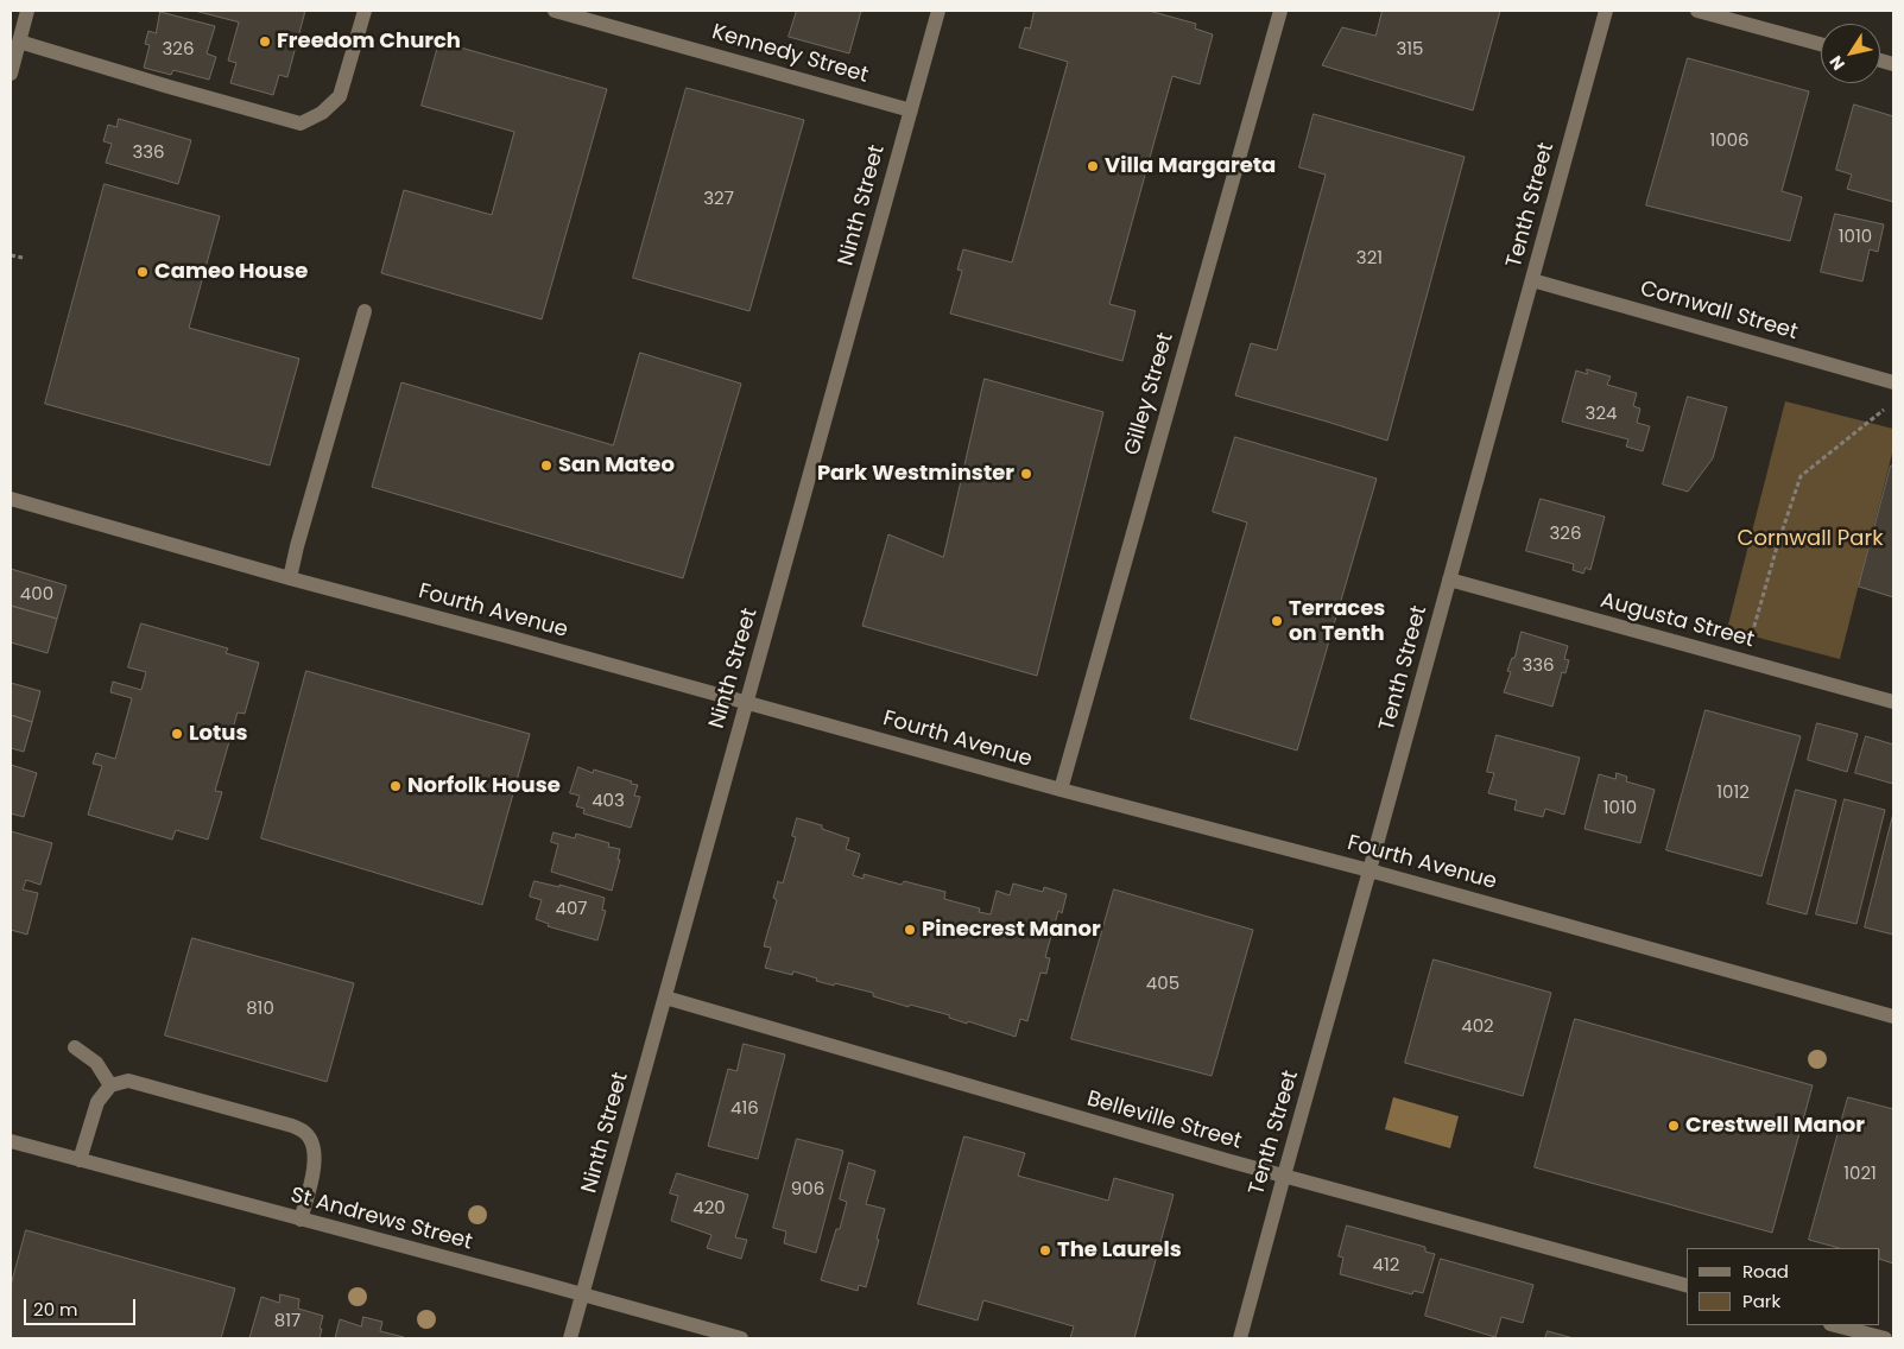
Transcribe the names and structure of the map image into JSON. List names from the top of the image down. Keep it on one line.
{"streets":{"street":["Kennedy Street","Ninth Street","Tenth Street","Cornwall Street","Gilley Street","Fourth Avenue","Augusta Street","Belleville Street","St Andrews Street"]},"crossings":[["Kennedy Street","Ninth Street"],["Ninth Street","Fourth Avenue"],["Ninth Street","Belleville Street"],["Ninth Street","St Andrews Street"],["Tenth Street","Cornwall Street"],["Tenth Street","Fourth Avenue"],["Tenth Street","Augusta Street"],["Tenth Street","Belleville Street"],["Gilley Street","Fourth Avenue"]],"parks":["Cornwall Park"],"places":["Freedom Church","Villa Margareta","Cameo House","San Mateo","Park Westminster","Terraces on Tenth","Lotus","Norfolk House","Pinecrest Manor","Crestwell Manor","The Laurels"],"house_numbers":["326","315","1006","336","327","1010","321","324","326","400","336","1012","403","1010","407","405","810","402","416","1021","906","420","412","817"],"legend":["Road","Park"],"scale_bar":"20 m","north":"bottom left"}
